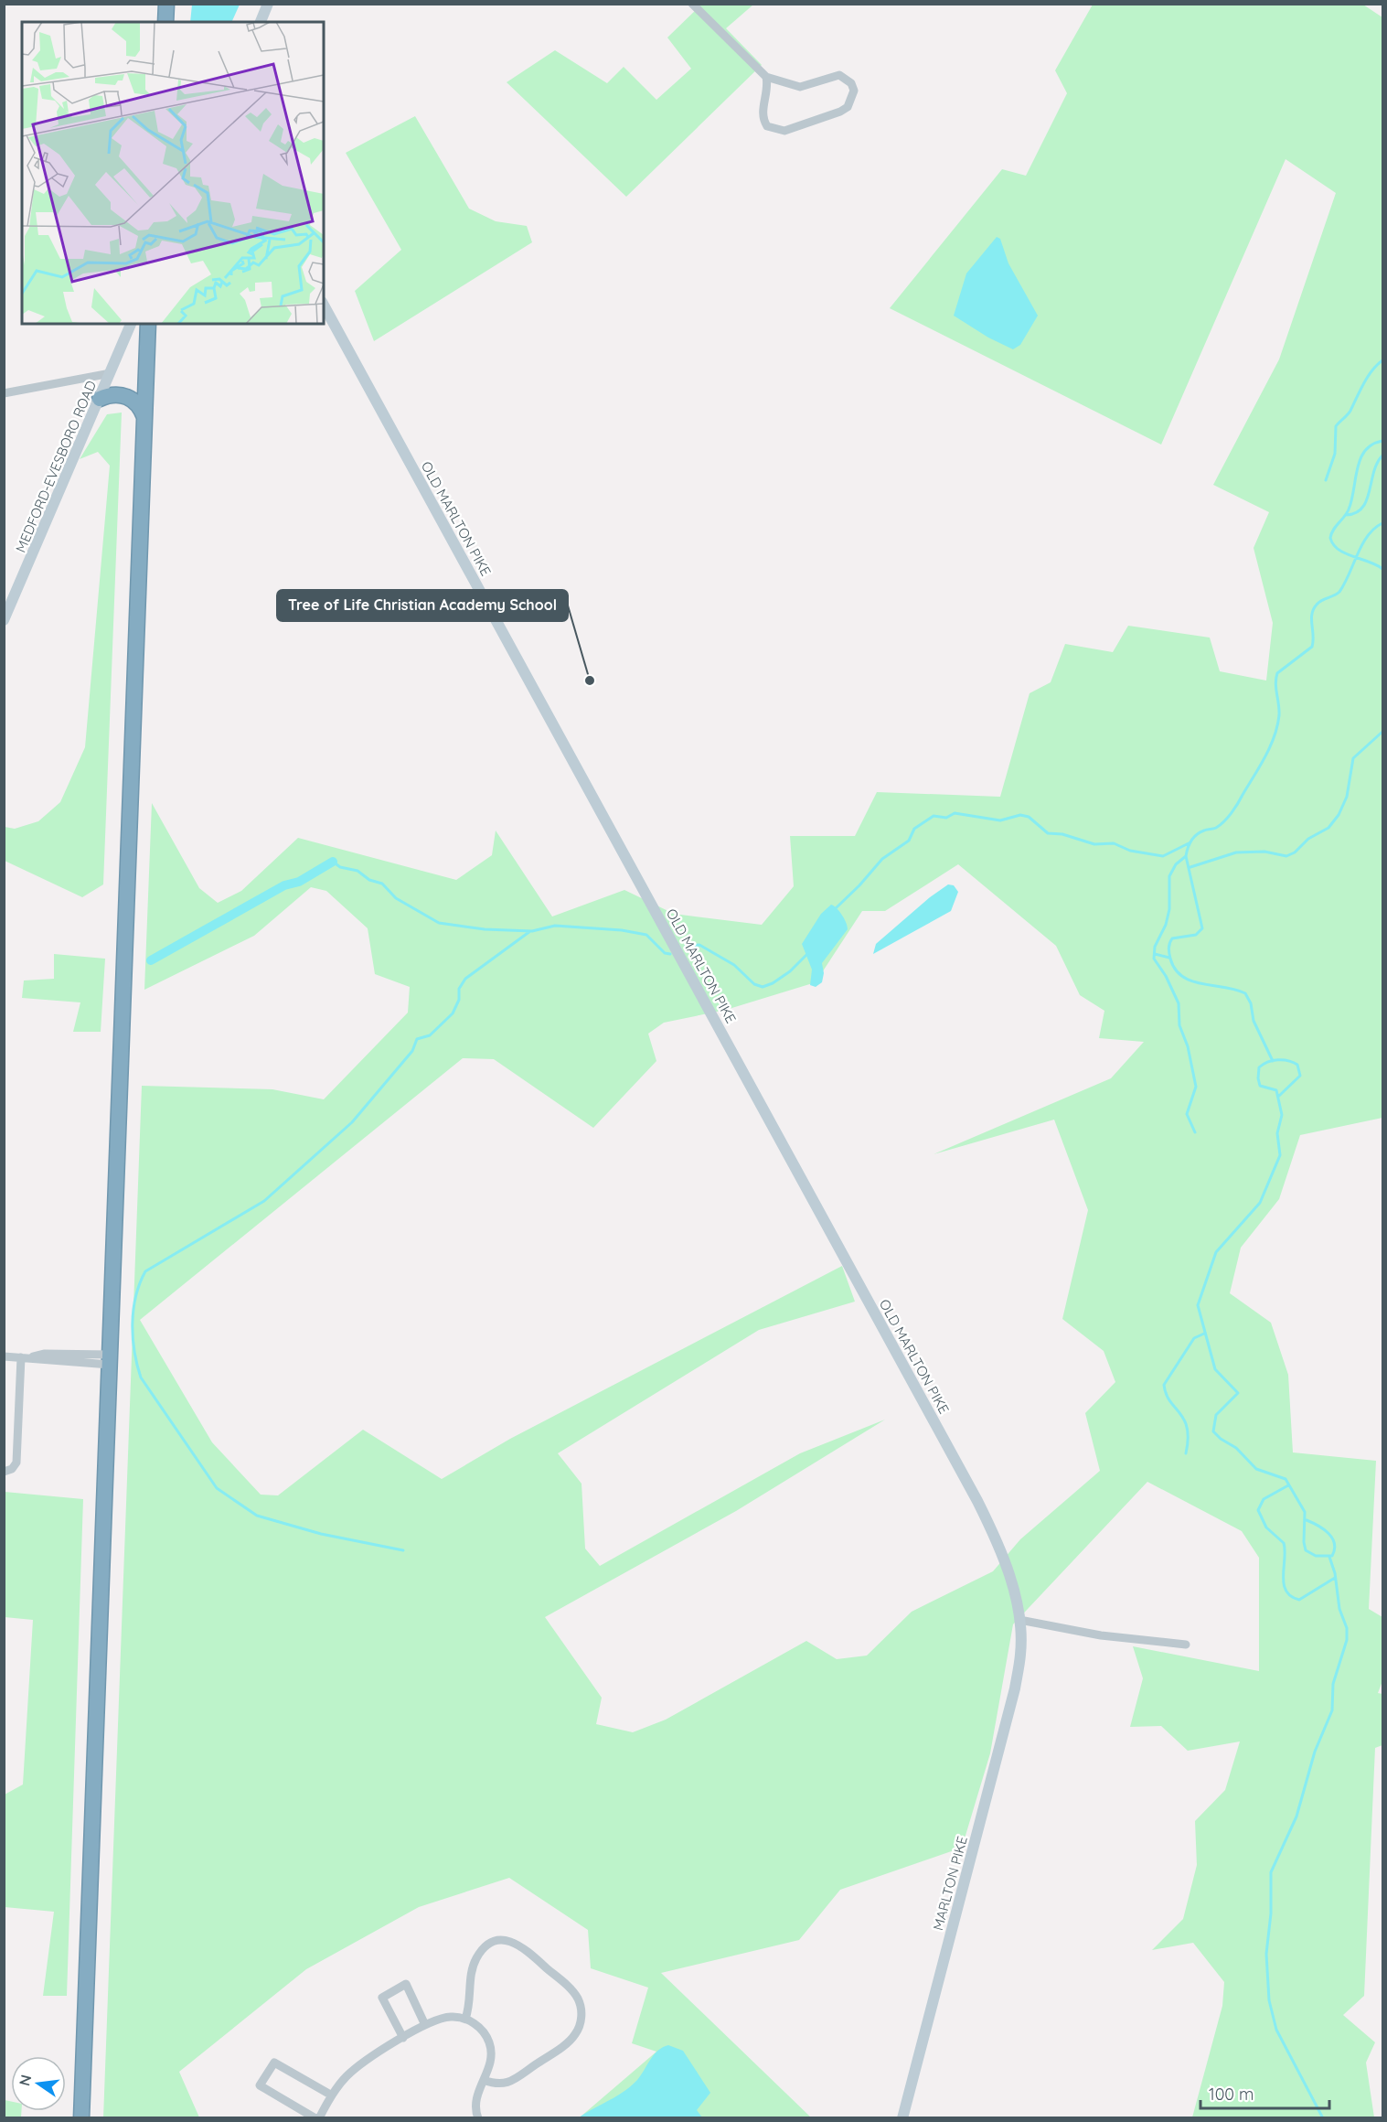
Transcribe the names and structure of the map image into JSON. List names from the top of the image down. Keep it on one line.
{"streets":{"street":["MEDFORD-EVESBORO ROAD","OLD MARLTON PIKE","MARLTON PIKE"]},"crossings":[["OLD MARLTON PIKE","MARLTON PIKE"]],"places":["Tree of Life Christian Academy School"],"scale_bar":"100 m","north":"left"}
